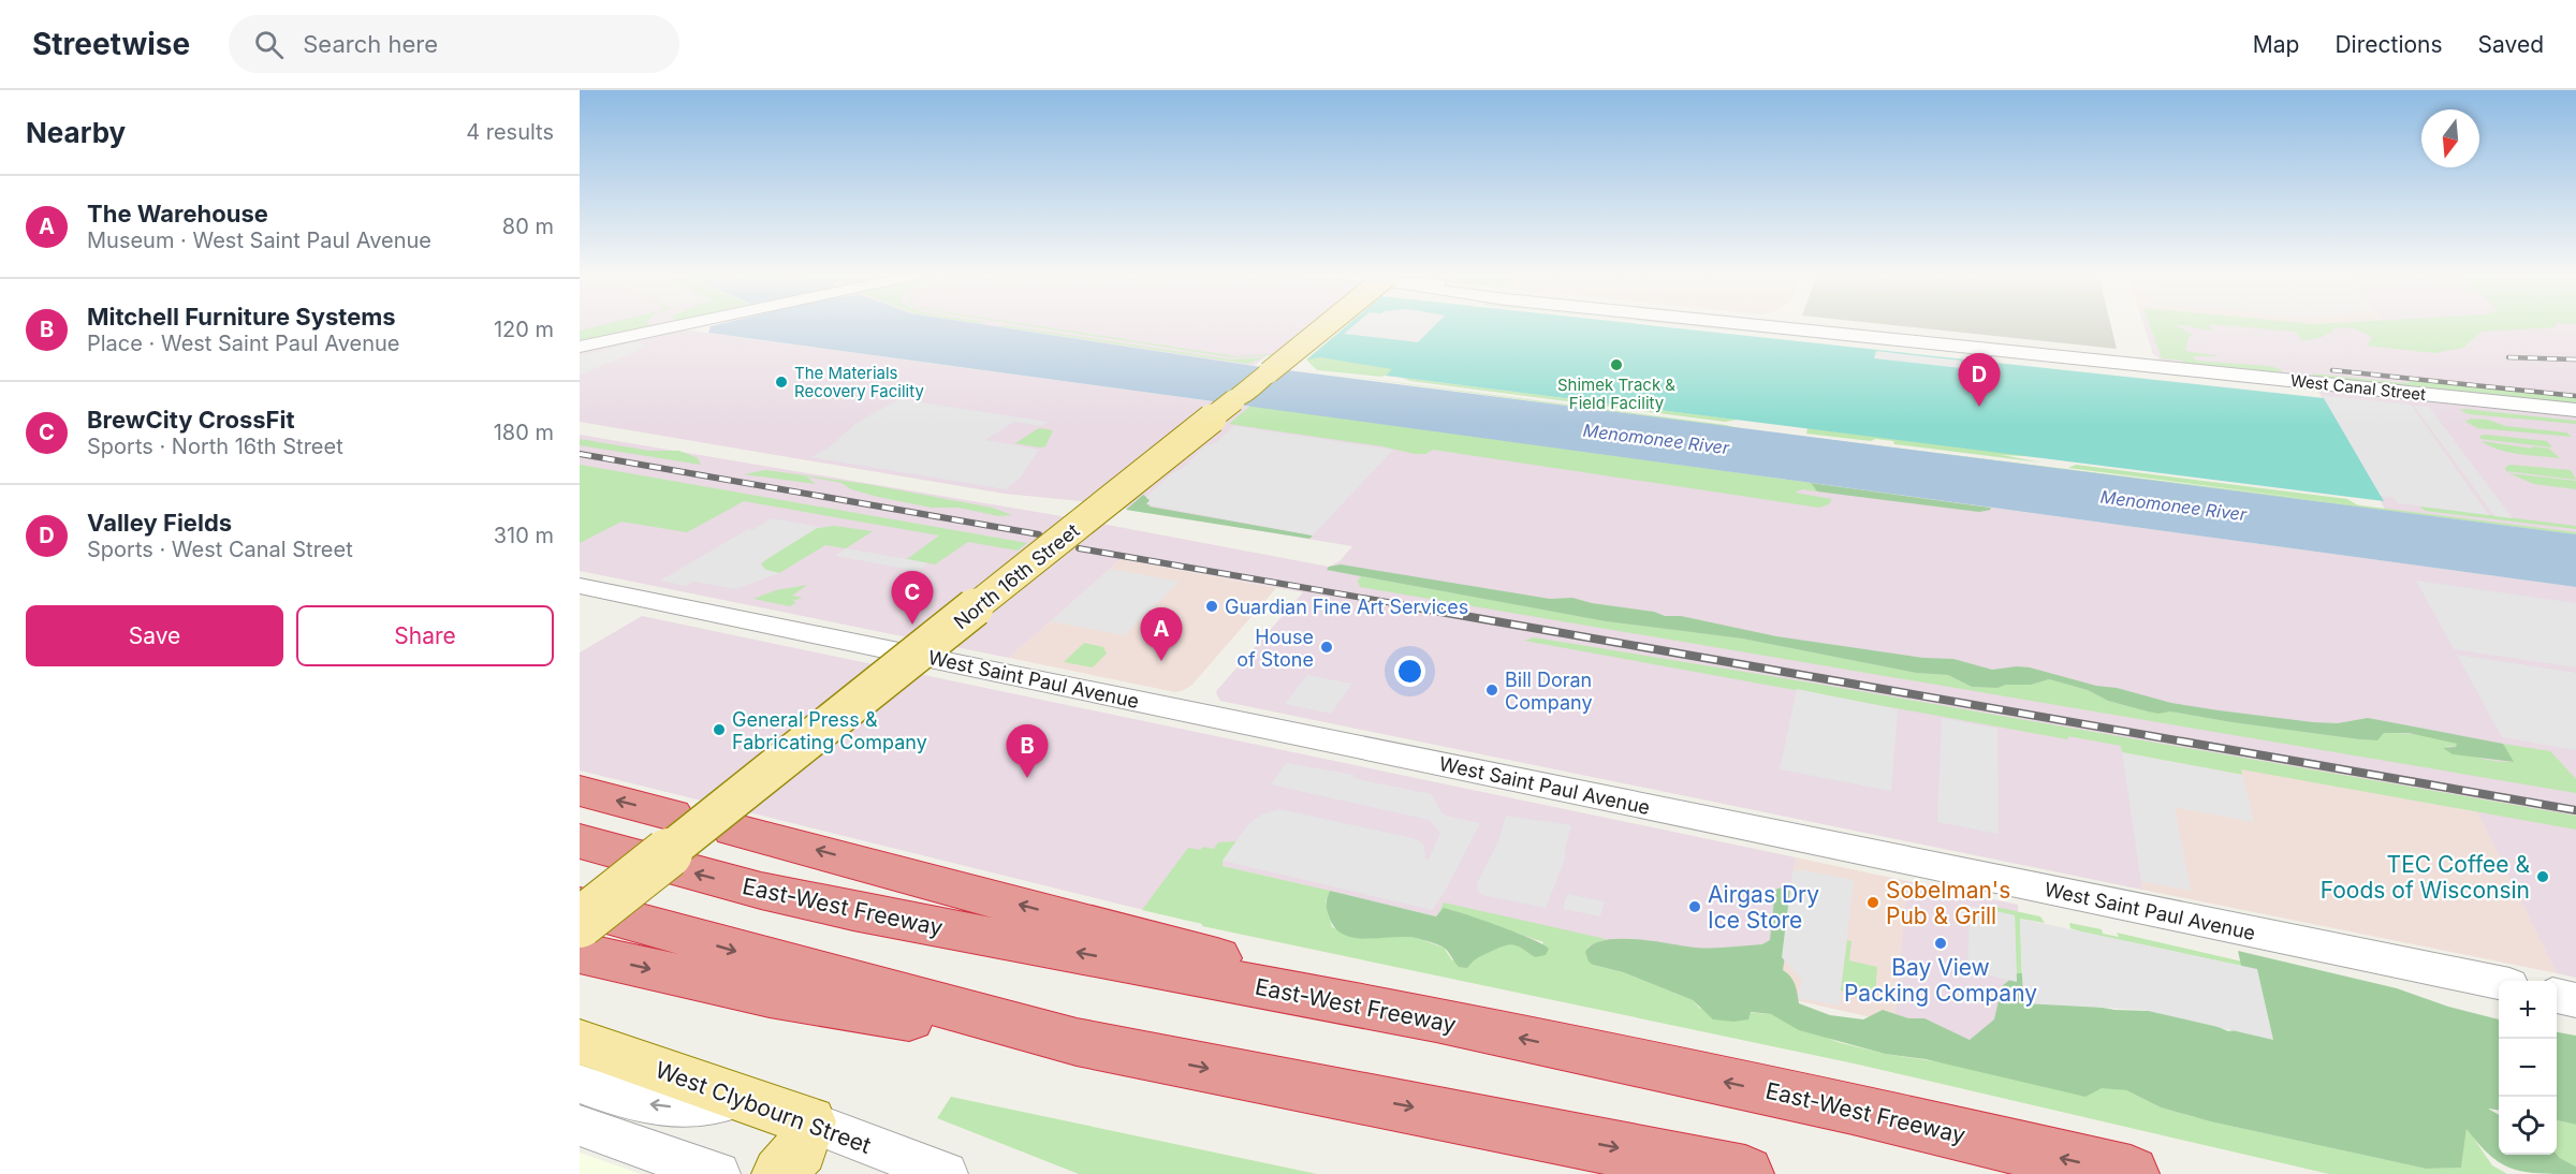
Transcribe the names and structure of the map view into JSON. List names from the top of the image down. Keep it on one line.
{"streets":{"highway":["East-West Freeway"],"main road":["North 16th Street","West Clybourn Street"],"street":["West Canal Street","West Saint Paul Avenue"]},"water":["Menomonee River"],"places":["Shimek Track & Field Facility","The Materials Recovery Facility","Guardian Fine Art Services","House of Stone","Bill Doran Company","General Press & Fabricating Company","TEC Coffee & Foods of Wisconsin","Sobelman's Pub & Grill","Airgas Dry Ice Store","Bay View Packing Company"],"north":"bottom","page":{"header":"Streetwise","search":"Search here","nav":["Map","Directions","Saved"],"heading":["Nearby","4 results"],"list":[{"mark":"A","name":"The Warehouse","note":"Museum · West Saint Paul Avenue","value":"80 m"},{"mark":"B","name":"Mitchell Furniture Systems","note":"Place · West Saint Paul Avenue","value":"120 m"},{"mark":"C","name":"BrewCity CrossFit","note":"Sports · North 16th Street","value":"180 m"},{"mark":"D","name":"Valley Fields","note":"Sports · West Canal Street","value":"310 m"}],"pins":["D","C","A","B"],"buttons":["Save","Share"],"map_buttons":["+","−"]}}
